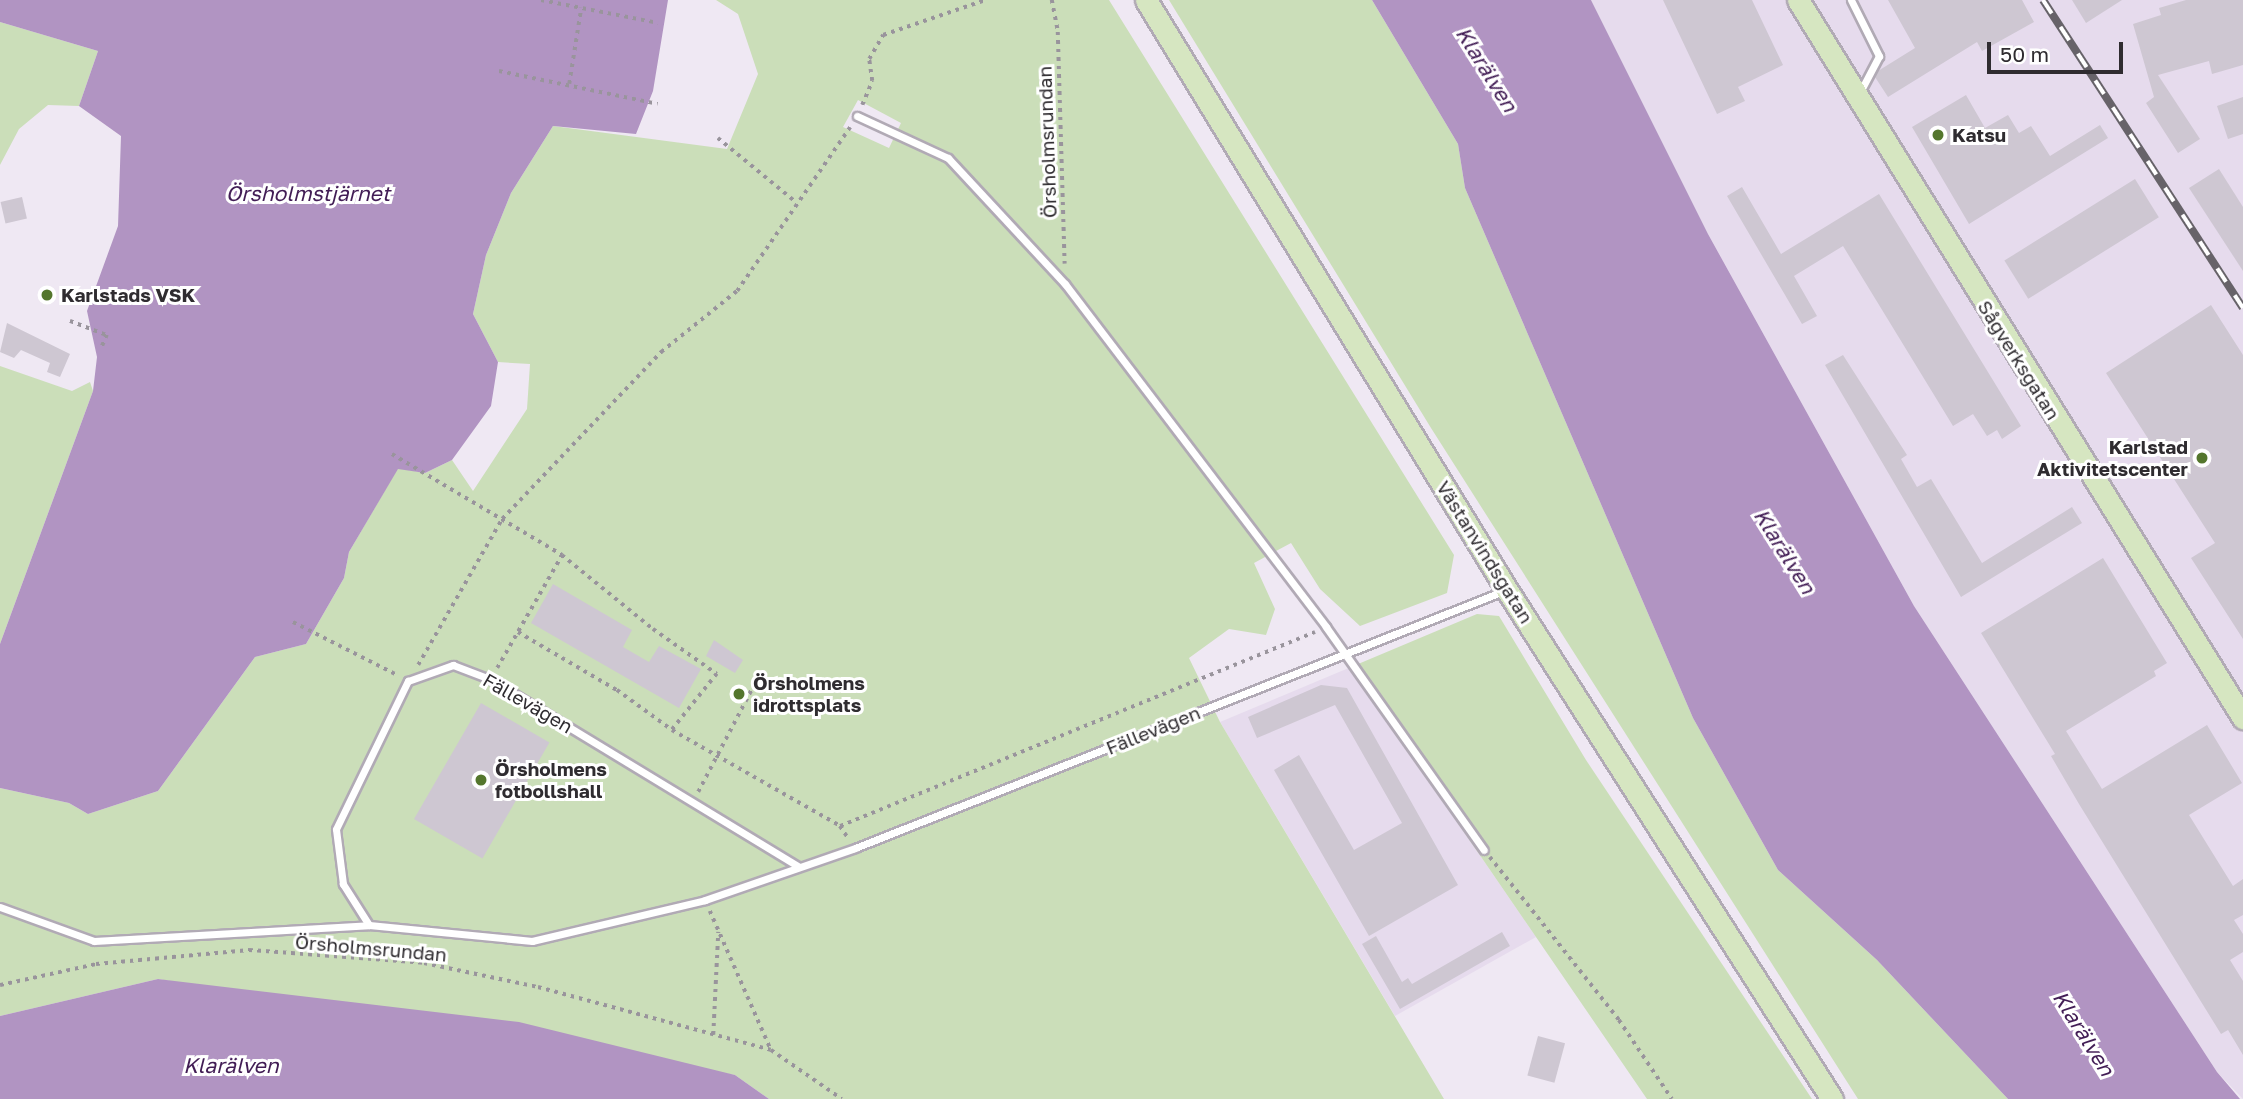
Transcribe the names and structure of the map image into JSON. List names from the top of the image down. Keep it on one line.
{"streets":{"street":["Sågverksgatan","Västanvindsgatan"],"lane":["Fällevägen"],"path":["Örsholmsrundan"]},"crossings":[["Västanvindsgatan","Fällevägen"]],"water":["Klarälven","Örsholmstjärnet"],"places":["Katsu","Karlstads VSK","Karlstad Aktivitetscenter","Örsholmens idrottsplats","Örsholmens fotbollshall"],"scale_bar":"50 m"}
